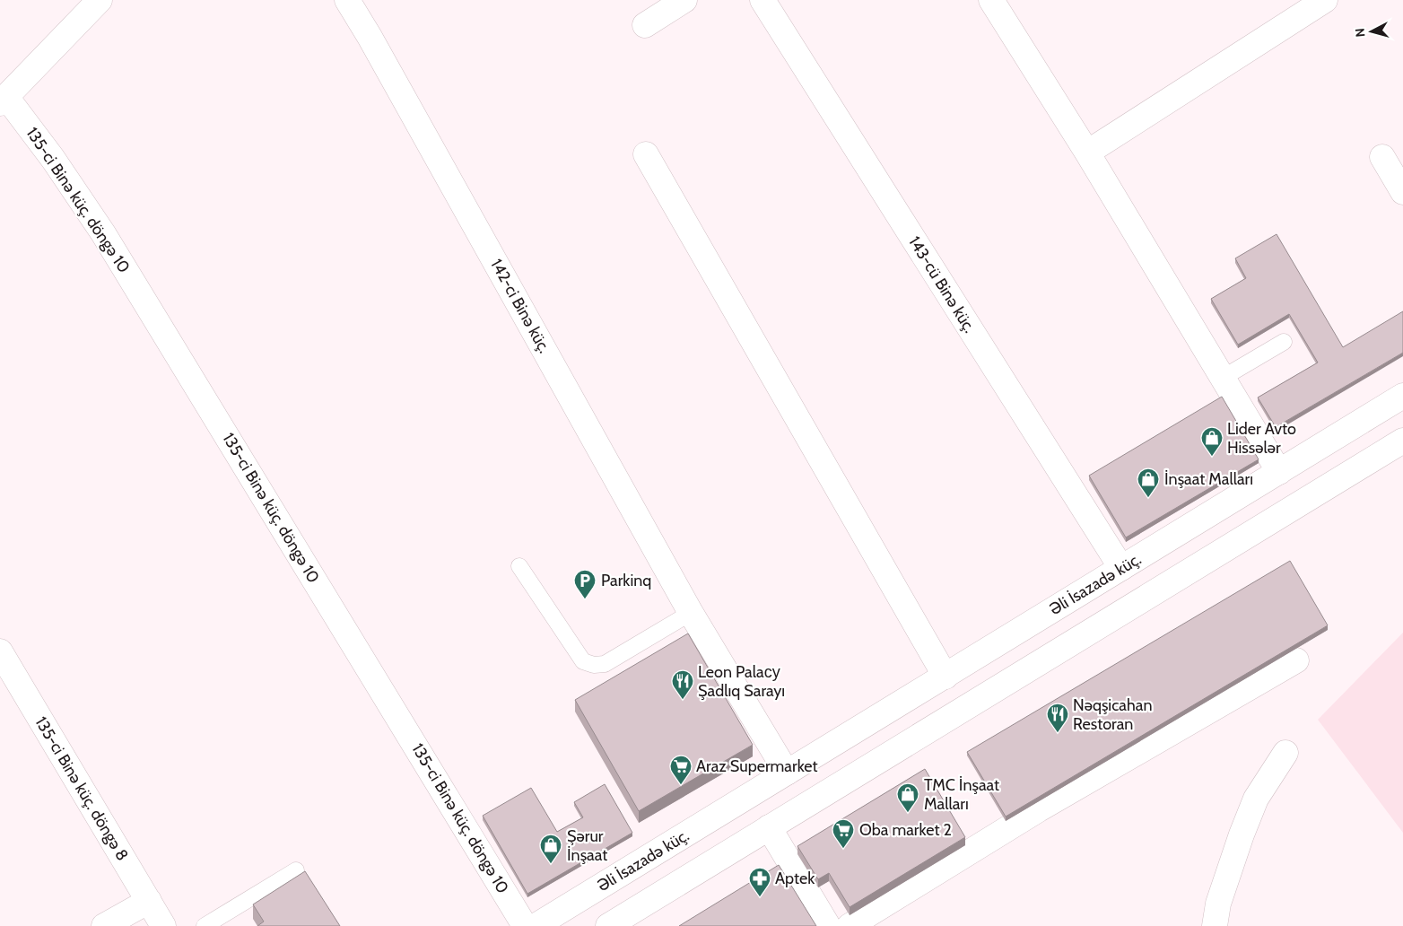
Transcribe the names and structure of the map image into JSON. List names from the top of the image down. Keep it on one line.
{"streets":{"street":["135-ci Binə küç. döngə 10","143-cü Binə küç.","142-ci Binə küç.","Əli İsazadə küç.","135-ci Binə küç. döngə 8"]},"crossings":[["143-cü Binə küç.","Əli İsazadə küç."],["142-ci Binə küç.","Əli İsazadə küç."]],"places":{"shop":["Lider Avto Hissələr","İnşaat Malları","TMC İnşaat Malları","Şərur İnşaat"],"parking":["Parkinq"],"restaurant":["Leon Palaсу Şadlıq Sarayı","Nəqşicahan Restoran"],"supermarket":["Araz Supermarket","Oba market 2"],"pharmacy":["Aptek"]},"north":"left"}
